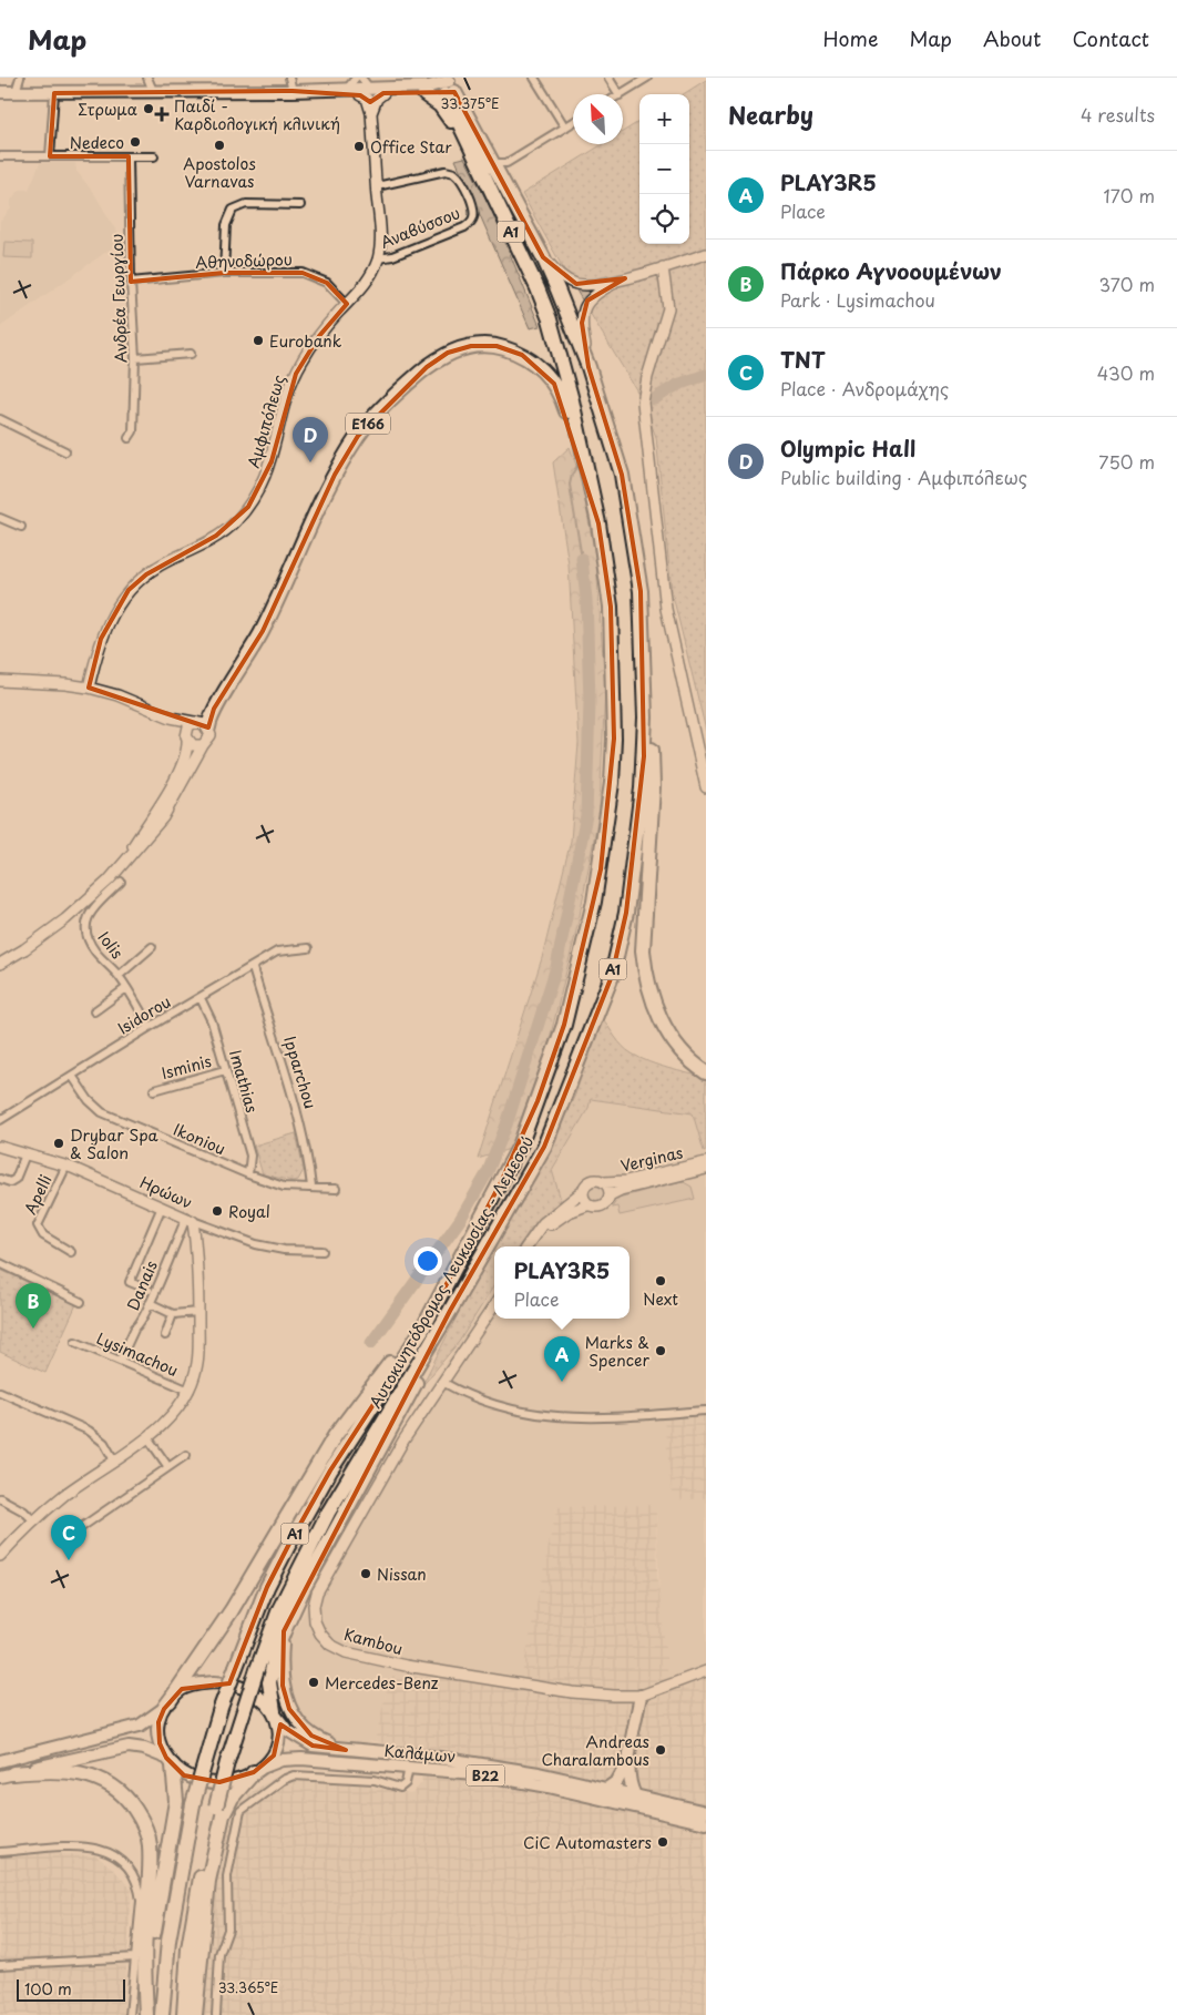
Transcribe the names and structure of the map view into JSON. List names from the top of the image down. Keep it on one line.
{"streets":{"highway":["A1","E166","Αυτοκινητόδρομος Λευκωσίας - Λεμεσού"],"main road":["Καλάμων","B22"],"street":["Αναβύσσου","Αθηνοδώρου","Ανδρέα Γεωργίου","Αμφιπόλεως","Iolis","Isidorou","Isminis","Ipparchou","Imathias","Ikoniou","Verginas","Ηρώων","Apelli","Danais","Lysimachou","Kambou"]},"crossings":[["Αναβύσσου","Αμφιπόλεως"],["A1","E166"],["A1","Αυτοκινητόδρομος Λευκωσίας - Λεμεσού"],["Αθηνοδώρου","Ανδρέα Γεωργίου"],["Αθηνοδώρου","Αμφιπόλεως"],["Iolis","Isidorou"],["Isidorou","Ipparchou"],["Isidorou","Imathias"],["Isidorou","Ikoniou"],["Isminis","Imathias"],["Ipparchou","Ikoniou"],["Imathias","Ikoniou"],["Ηρώων","Apelli"],["Ηρώων","Danais"],["Danais","Lysimachou"],["Καλάμων","B22"]],"places":{"other":["Στρωμα","Nedeco","Apostolos Varnavas","Office Star","Eurobank","Drybar Spa & Salon","Royal","Next","Marks & Spencer","Nissan","Mercedes-Benz","Andreas Charalambous","CiC Automasters"],"health":["Παιδί - Καρδιολογική κλινική"]},"scale_bar":"100 m","north":"top left","page":{"header":"Map","nav":["Home","Map","About","Contact"],"heading":["Nearby","4 results"],"map_buttons":["+","−"],"list":[{"mark":"A","name":"PLAY3R5","note":"Place","value":"170 m"},{"mark":"B","name":"Πάρκο Αγνοουμένων","note":"Park · Lysimachou","value":"370 m"},{"mark":"C","name":"TNT","note":"Place · Ανδρομάχης","value":"430 m"},{"mark":"D","name":"Olympic Hall","note":"Public building · Αμφιπόλεως","value":"750 m"}],"pins":["D","B","A","C"],"popup":["PLAY3R5","Place"],"scale":"100 m"},"coordinates":["33.375°E","33.365°E"]}
